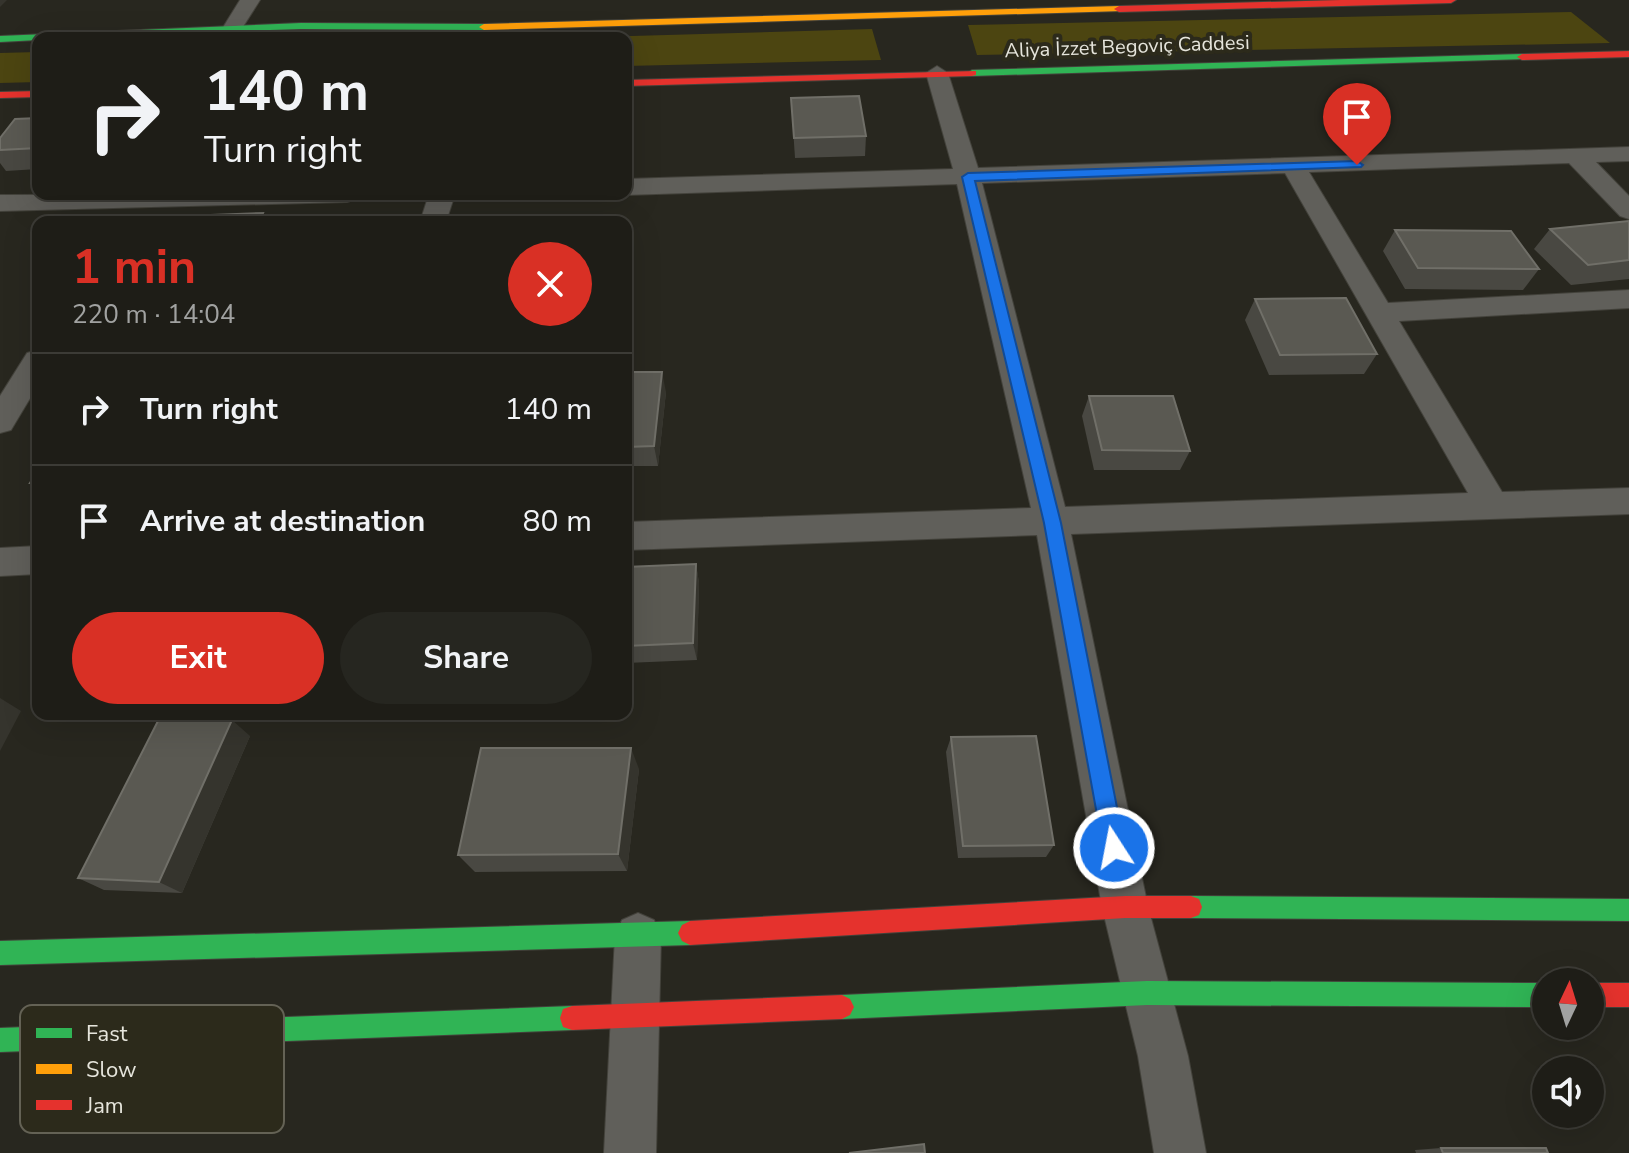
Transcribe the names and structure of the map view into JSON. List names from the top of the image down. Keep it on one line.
{"streets":{"main road":["Aliya İzzet Begoviç Caddesi"]},"legend":["Fast","Slow","Jam"],"north":"top","page":{"turn":["140 m","Turn right"],"heading":["1 min","220 m · 14:04"],"list":[{"name":"Turn right","value":"140 m"},{"name":"Arrive at destination","value":"80 m"}],"buttons":["Exit","Share"]}}
